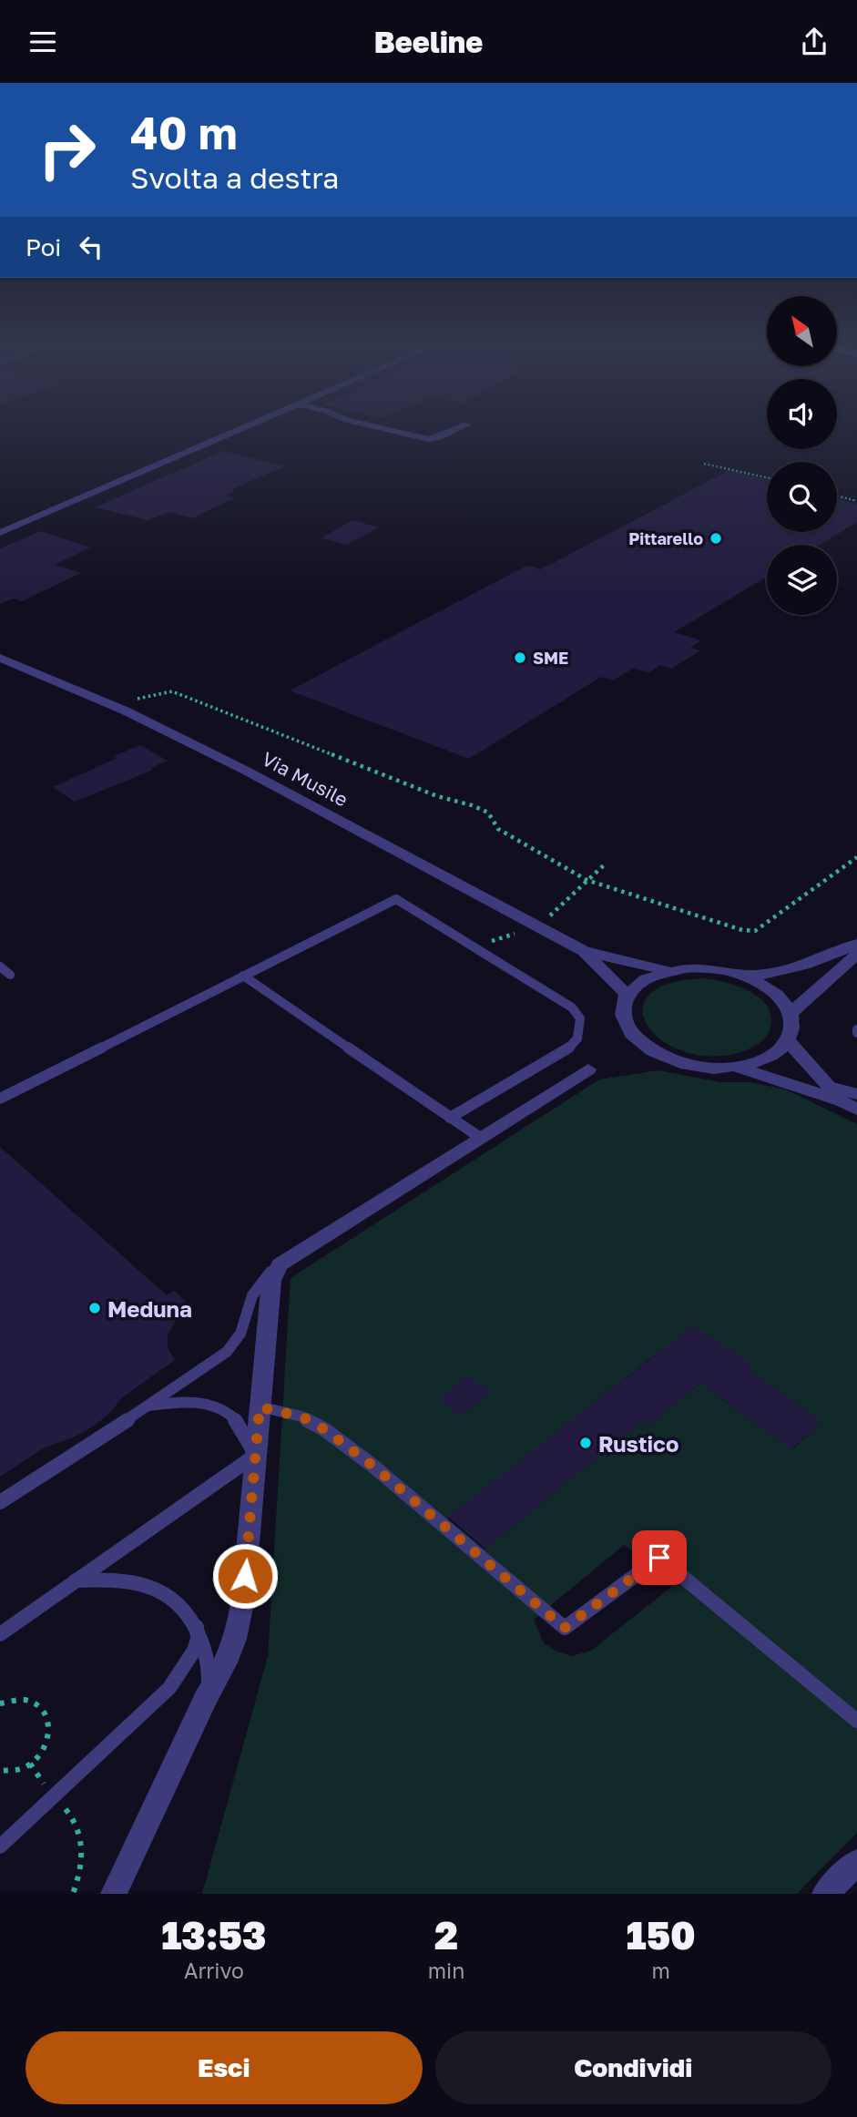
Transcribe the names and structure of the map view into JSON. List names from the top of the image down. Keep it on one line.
{"streets":{"street":["Via Musile"]},"places":["Pittarello","SME","Meduna","Rustico"],"north":"top left","page":{"header":"Beeline","turn":["40 m","Svolta a destra"],"then":"Poi","eta":["13:53","Arrivo","2","min","150","m"],"buttons":["Esci","Condividi"]}}
